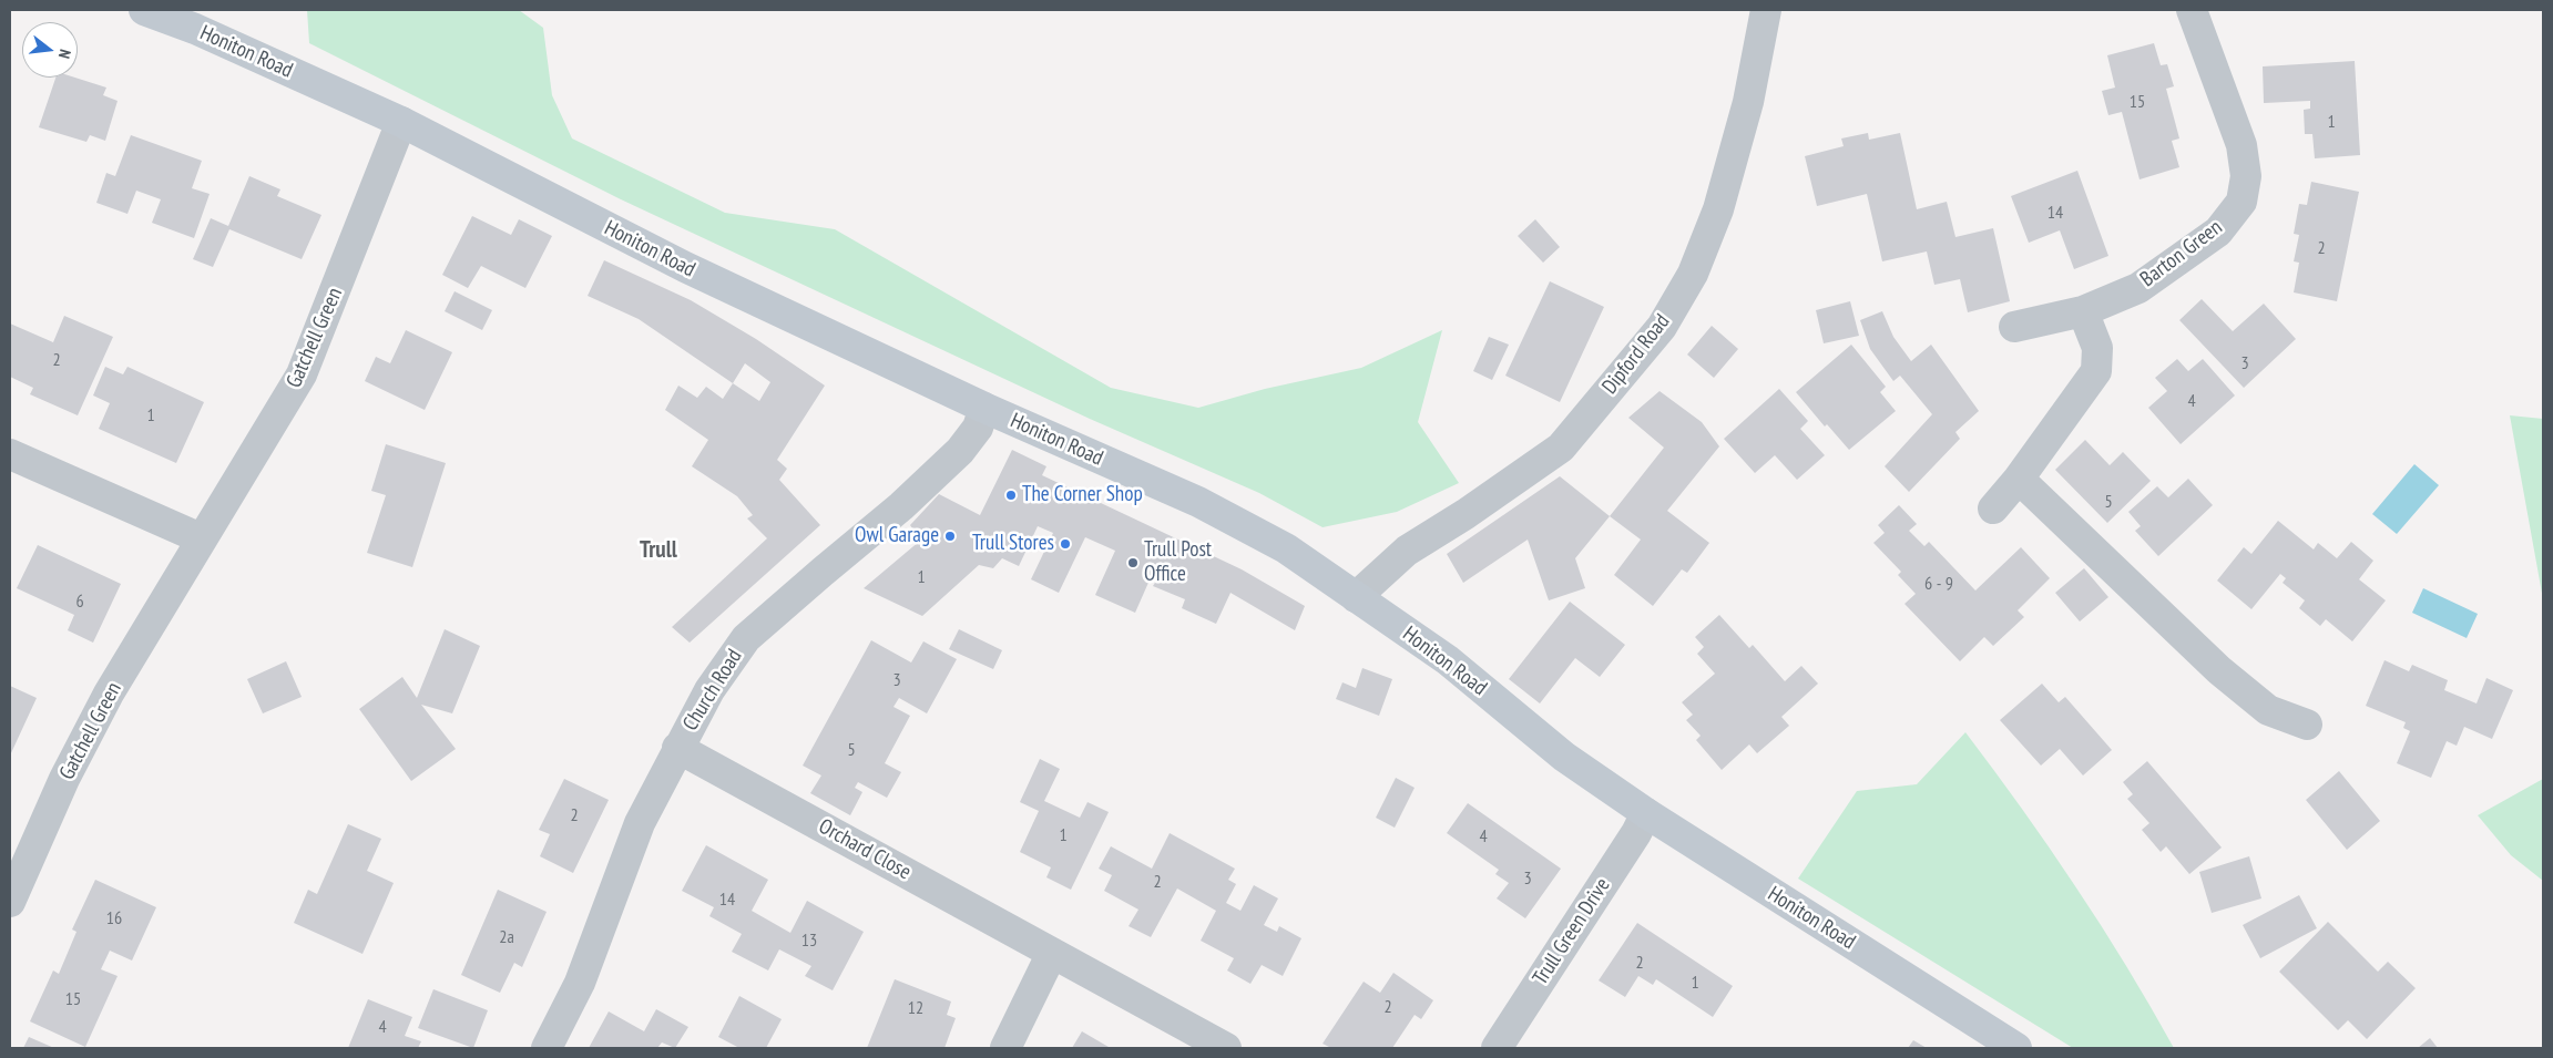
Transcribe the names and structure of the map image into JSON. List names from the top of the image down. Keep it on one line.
{"streets":{"street":["Honiton Road","Barton Green","Gatchell Green","Dipford Road","Church Road","Orchard Close","Trull Green Drive"]},"crossings":[["Honiton Road","Gatchell Green"],["Honiton Road","Dipford Road"],["Honiton Road","Church Road"],["Honiton Road","Trull Green Drive"],["Church Road","Orchard Close"]],"districts":["Trull"],"places":["The Corner Shop","Owl Garage","Trull Stores","Trull Post Office"],"house_numbers":["15","1","14","2","2","3","4","1","5","1","6 - 9","6","3","5","2","1","4","3","2","14","16","2a","13","2","1","15","2","12","4"],"north":"right"}
